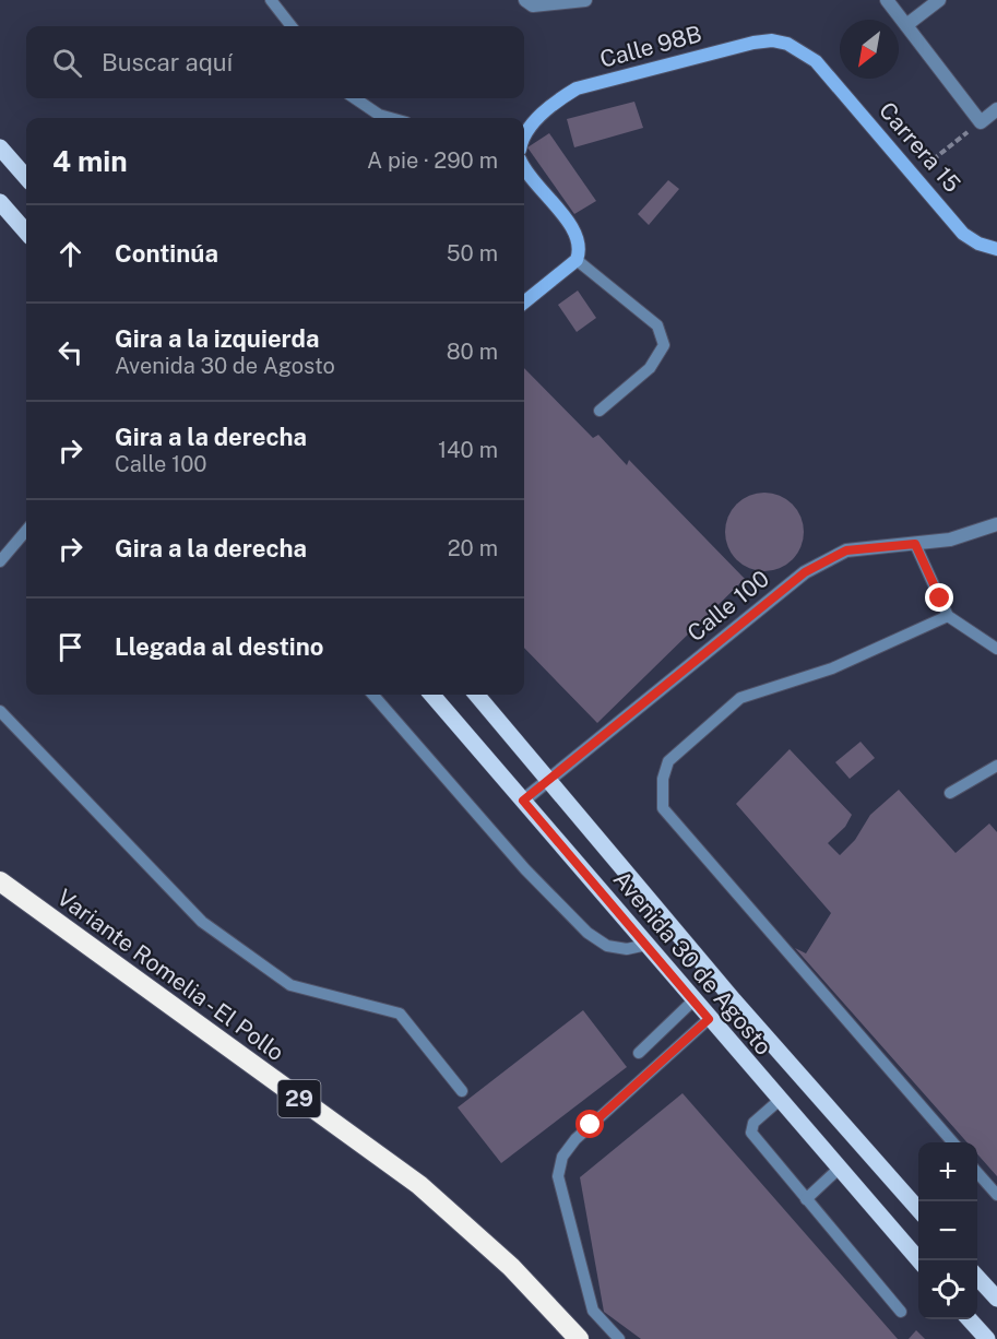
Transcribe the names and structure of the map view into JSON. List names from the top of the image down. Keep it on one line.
{"streets":{"highway":["Variante Romelia - El Pollo","29"],"main road":["Avenida 30 de Agosto"],"street":["Calle 98B","Carrera 15","Calle 100"]},"crossings":[["Calle 98B","Carrera 15"],["Calle 100","Avenida 30 de Agosto"]],"north":"bottom left","page":{"search":"Buscar aquí","heading":["4 min","A pie · 290 m"],"list":[["Continúa","50 m"],["Gira a la izquierda","Avenida 30 de Agosto","80 m"],["Gira a la derecha","Calle 100","140 m"],["Gira a la derecha","20 m"],"Llegada al destino"],"map_buttons":["+","−"]}}
